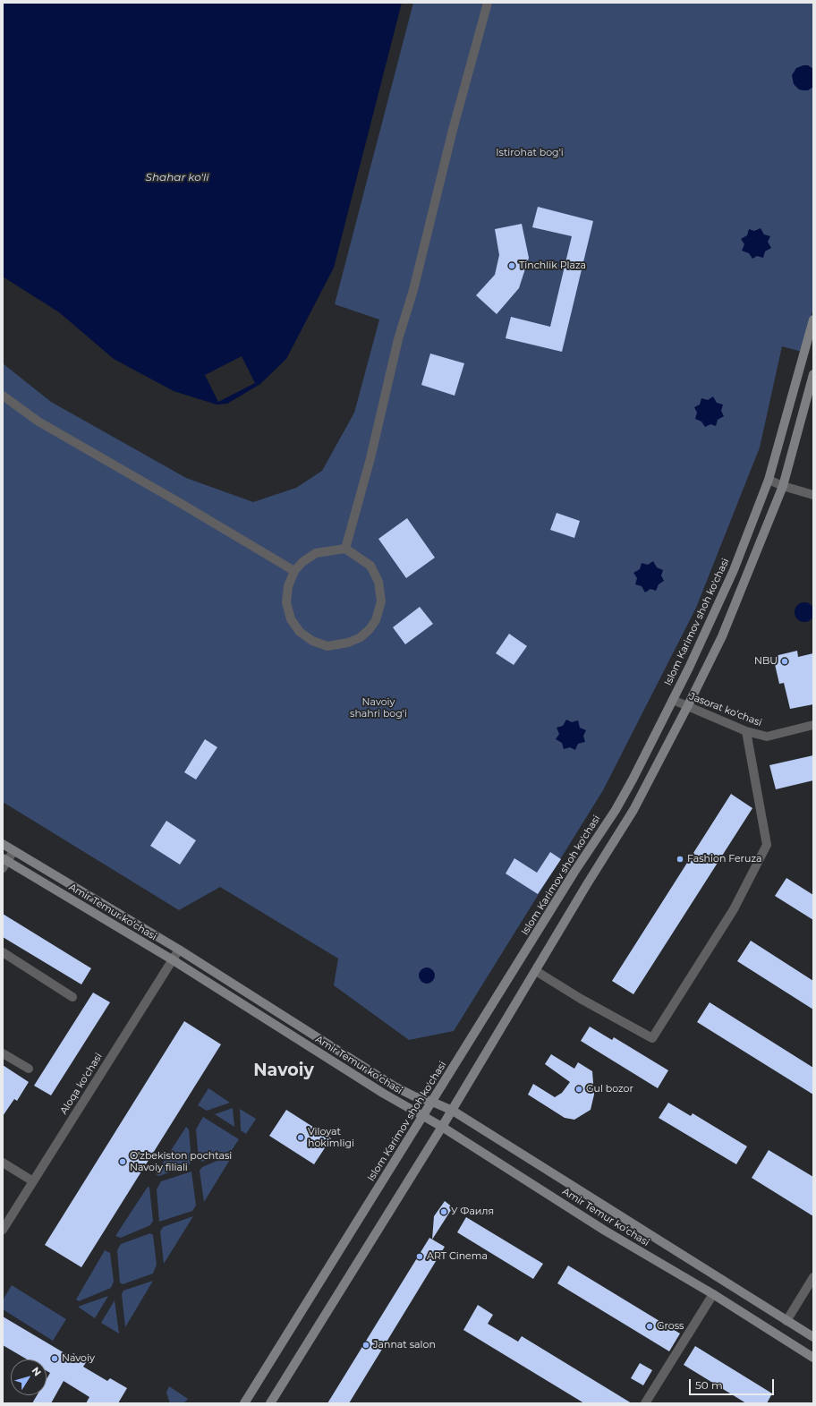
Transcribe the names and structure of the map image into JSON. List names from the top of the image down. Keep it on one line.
{"streets":{"main road":["Islom Karimov shoh ko'chasi","Amir Temur ko‘chasi"],"street":["Jasorat ko‘chasi","Aloqa ko'chasi"]},"crossings":[["Islom Karimov shoh ko'chasi","Jasorat ko‘chasi"],["Islom Karimov shoh ko'chasi","Amir Temur ko‘chasi"],["Amir Temur ko‘chasi","Aloqa ko'chasi"]],"districts":["Navoiy"],"water":["Shahar ko'li"],"parks":["Istirohat bog'i","Navoiy shahri bog'i"],"places":["Tinchlik Plaza","NBU","Fashion Feruza","Gul bozor","Viloyat hokimligi","O'zbekiston pochtasi Navoiy filiali","У Фаиля","ART Cinema","Gross","Jannat salon","Navoiy"],"scale_bar":"50 m","north":"top right"}
